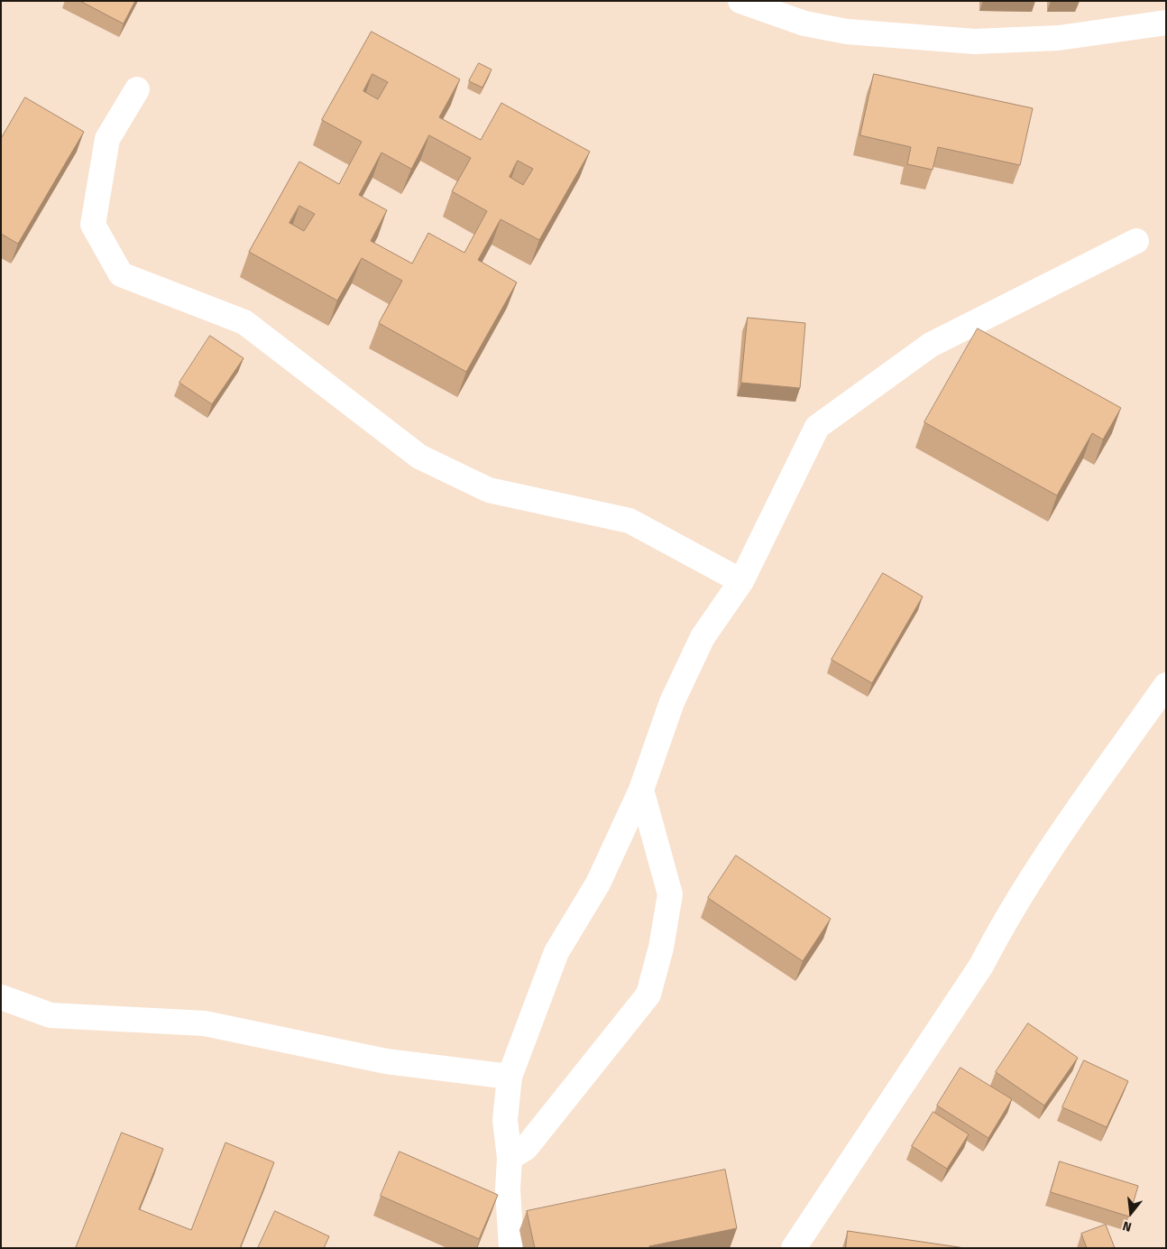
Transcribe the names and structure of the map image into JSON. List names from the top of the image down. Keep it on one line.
{"north":"bottom"}
